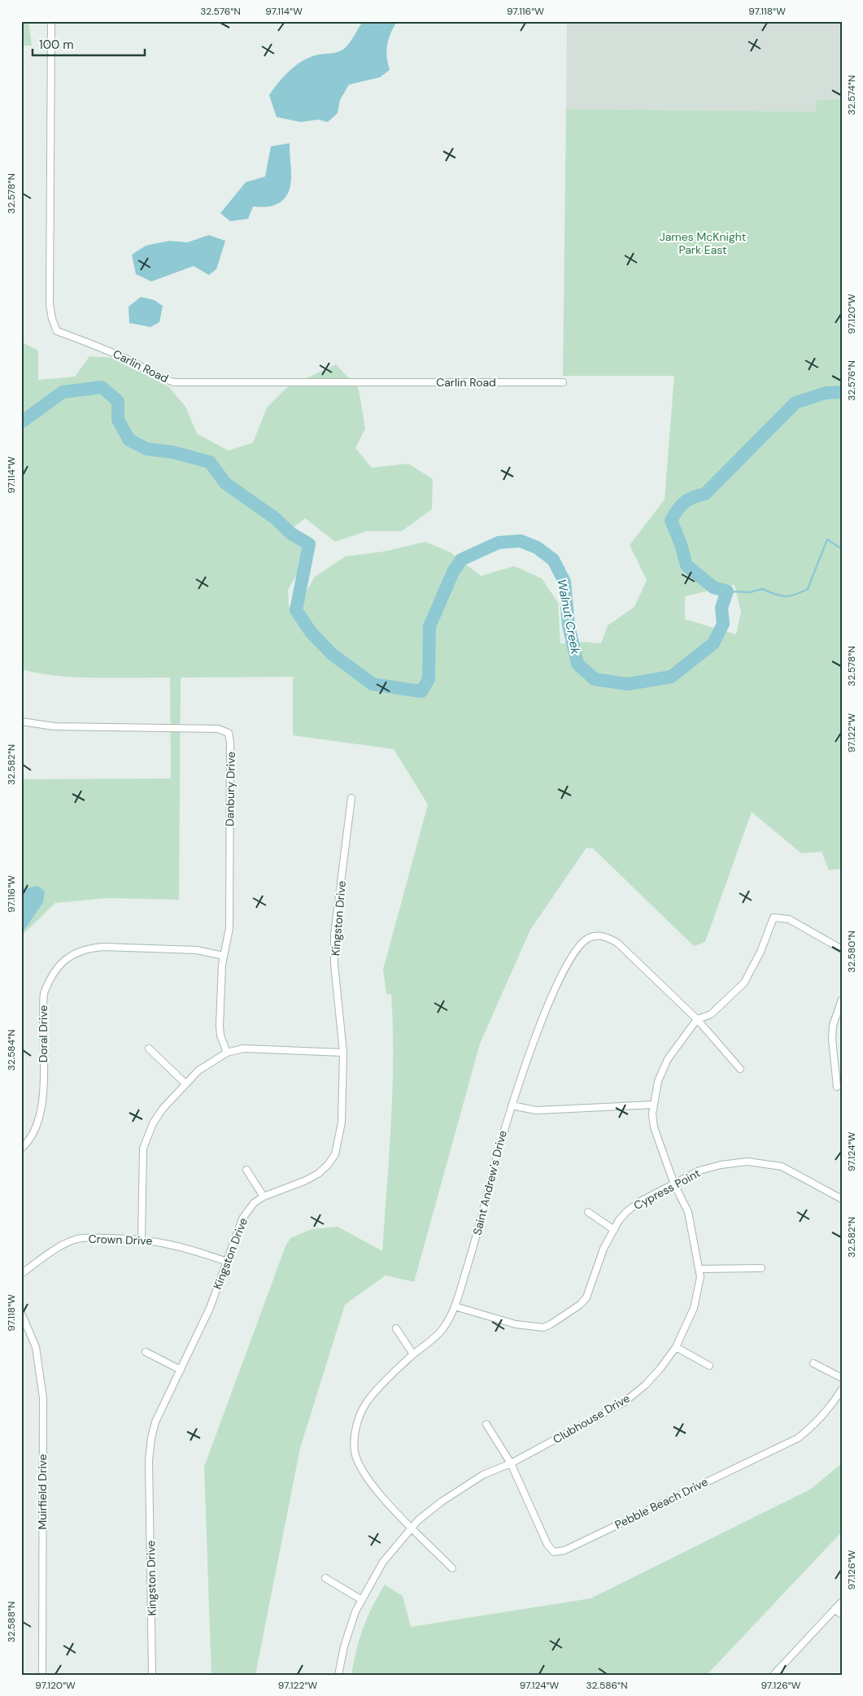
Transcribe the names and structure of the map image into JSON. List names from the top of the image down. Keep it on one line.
{"streets":{"street":["Carlin Road","Danbury Drive","Kingston Drive","Doral Drive","Saint Andrew's Drive","Cypress Point","Crown Drive","Clubhouse Drive","Muirfield Drive","Pebble Beach Drive"]},"crossings":[["Danbury Drive","Doral Drive"],["Kingston Drive","Crown Drive"],["Saint Andrew's Drive","Cypress Point"],["Saint Andrew's Drive","Clubhouse Drive"],["Cypress Point","Clubhouse Drive"],["Clubhouse Drive","Pebble Beach Drive"]],"water":["Walnut Creek"],"parks":["James McKnight Park East"],"scale_bar":"100 m","coordinates":["32.576°N","97.114°W","97.116°W","97.118°W","32.574°N","32.578°N","97.120°W","97.122°W","32.582°N","32.580°N","32.584°N","97.124°W","97.126°W","32.588°N","32.586°N"]}
